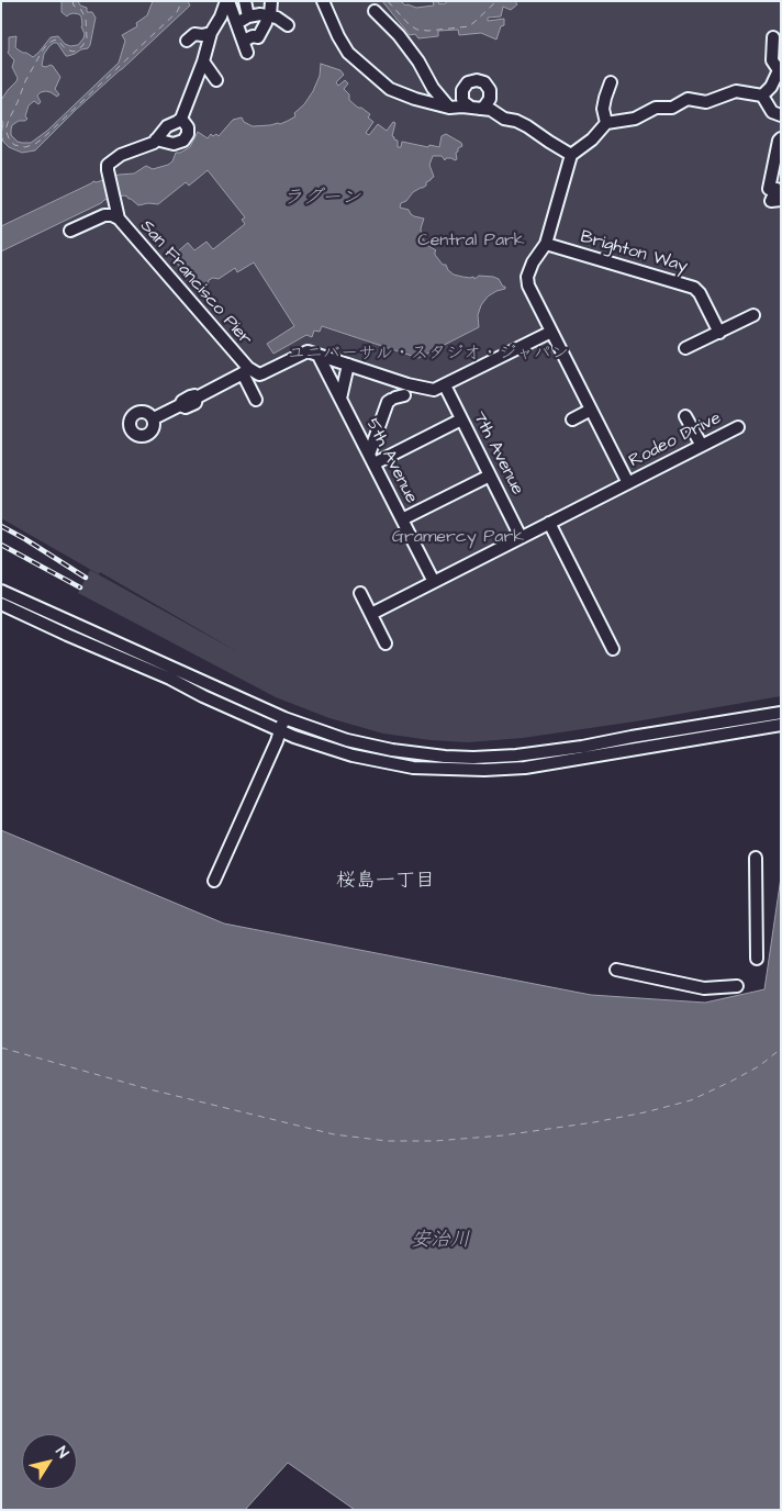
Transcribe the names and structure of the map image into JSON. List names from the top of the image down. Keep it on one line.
{"streets":{"street":["Brighton Way","San Francisco Pier","Rodeo Drive","7th Avenue","5th Avenue"]},"crossings":[["Rodeo Drive","7th Avenue"],["Rodeo Drive","5th Avenue"]],"districts":["桜島一丁目"],"water":["ラグーン","安治川"],"parks":["Central Park","ユニバーサル・スタジオ・ジャパン","Gramercy Park"],"north":"top right"}
